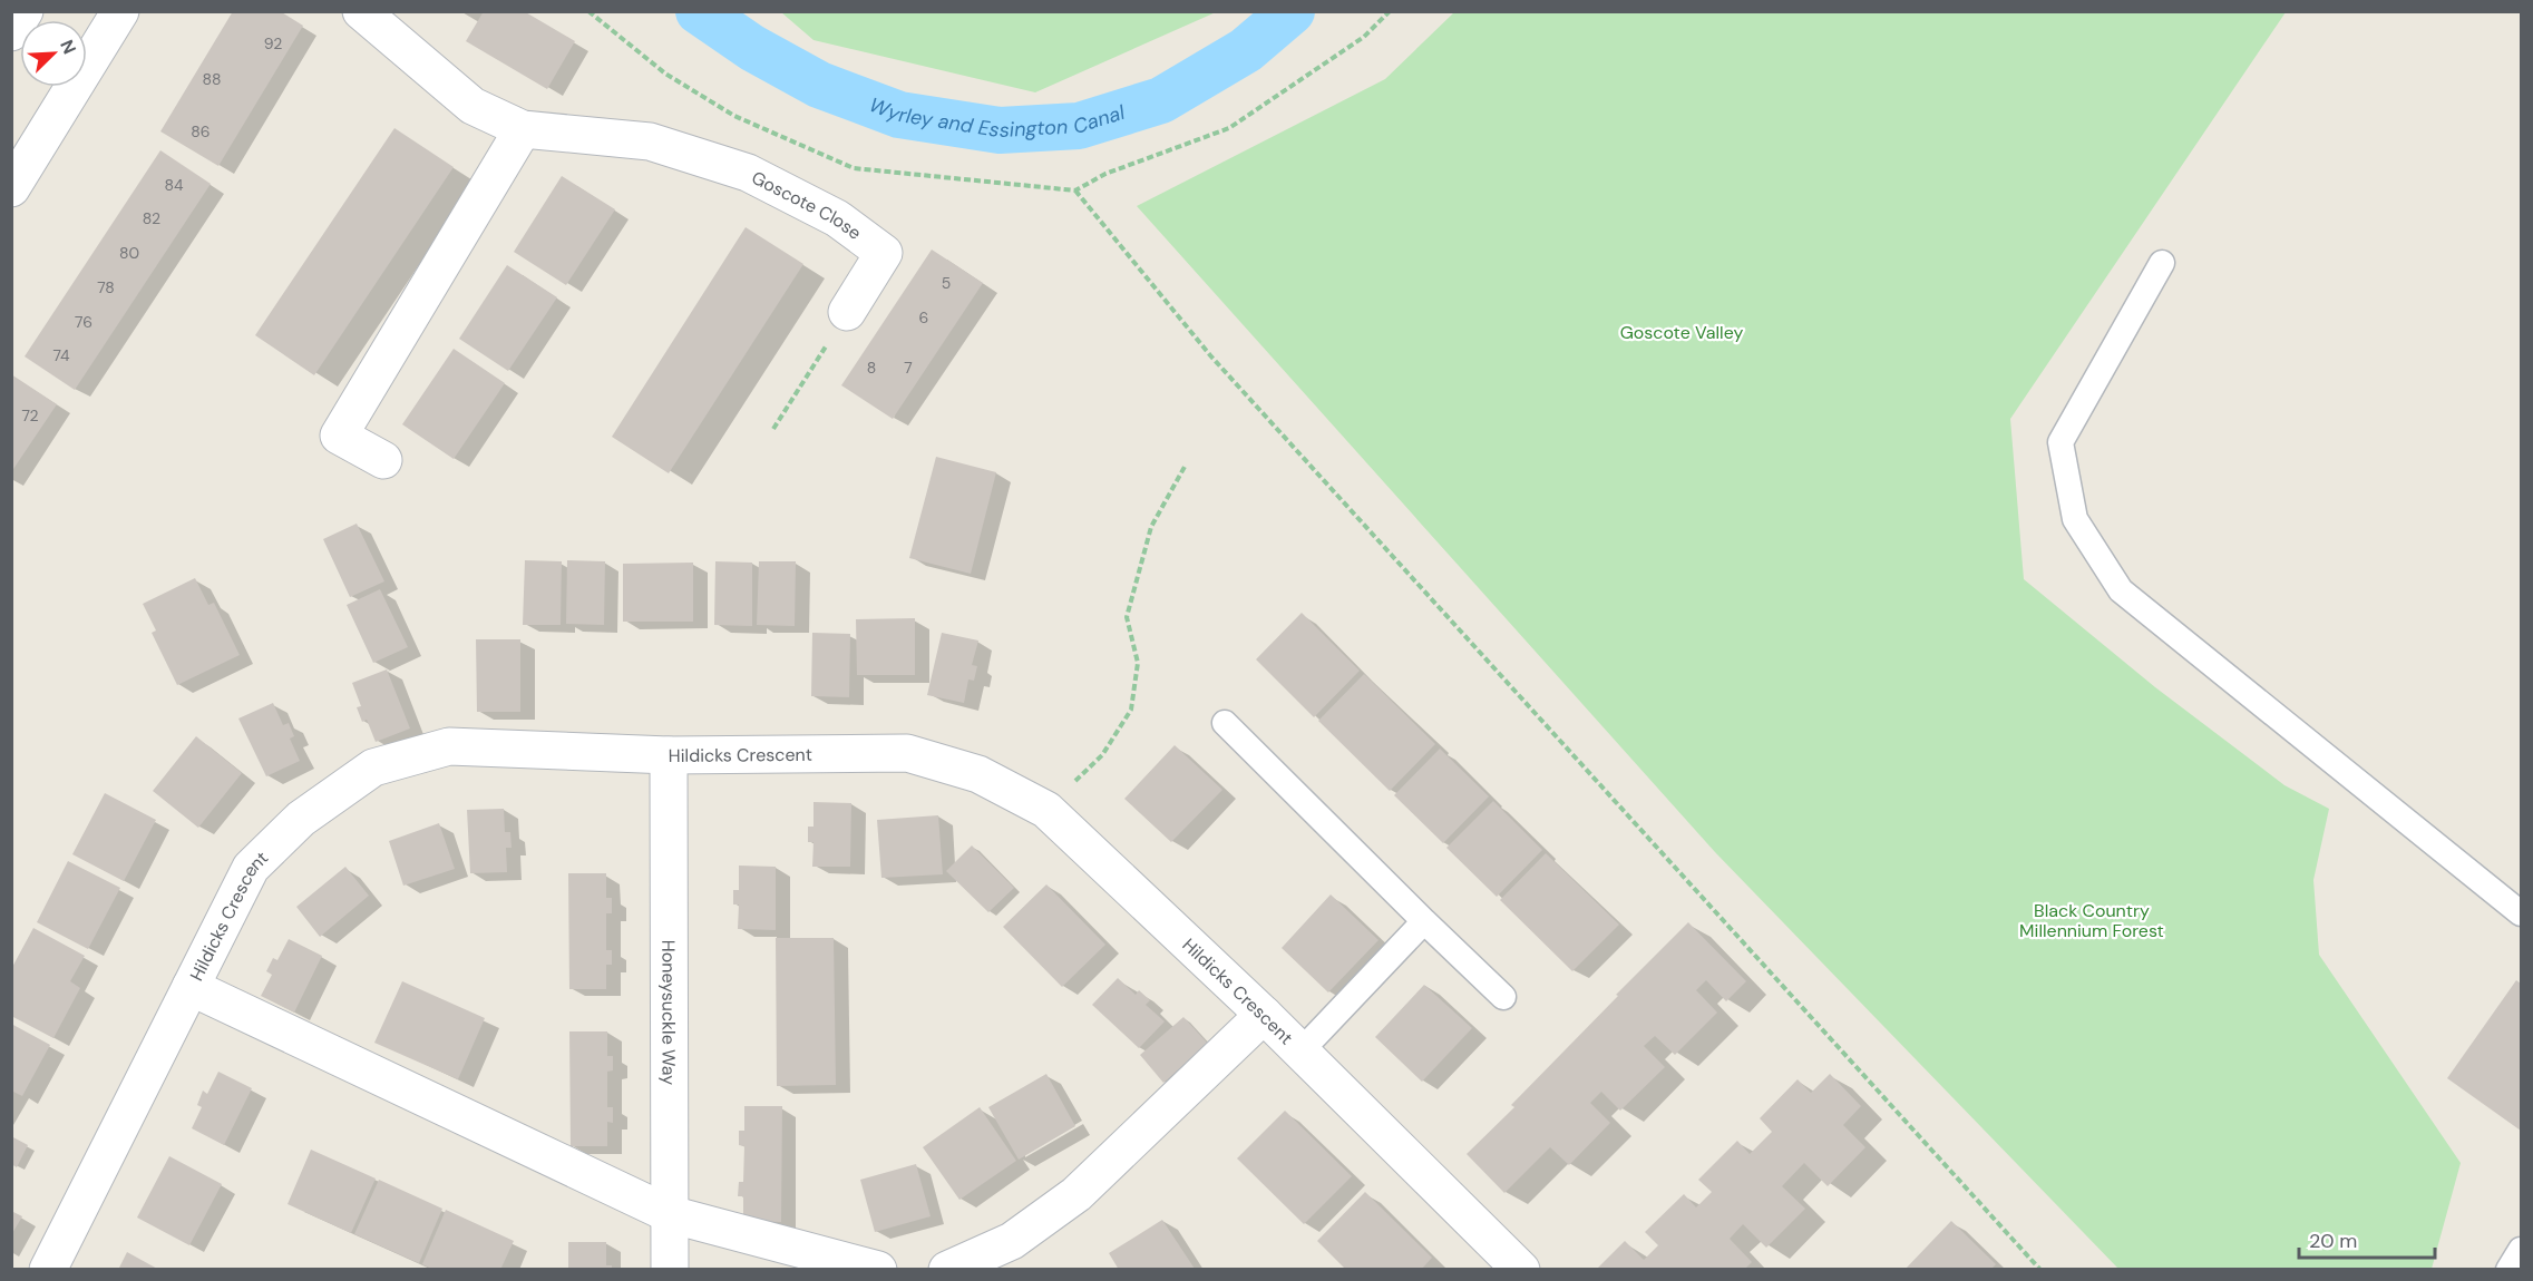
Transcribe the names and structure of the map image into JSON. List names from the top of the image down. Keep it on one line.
{"streets":{"street":["Goscote Close","Hildicks Crescent","Honeysuckle Way"]},"crossings":[["Hildicks Crescent","Honeysuckle Way"]],"water":["Wyrley and Essington Canal"],"parks":["Goscote Valley","Black Country Millennium Forest"],"house_numbers":["92","88","86","84","82","80","5","78","6","76","74","8","7","72"],"scale_bar":"20 m","north":"top right"}
